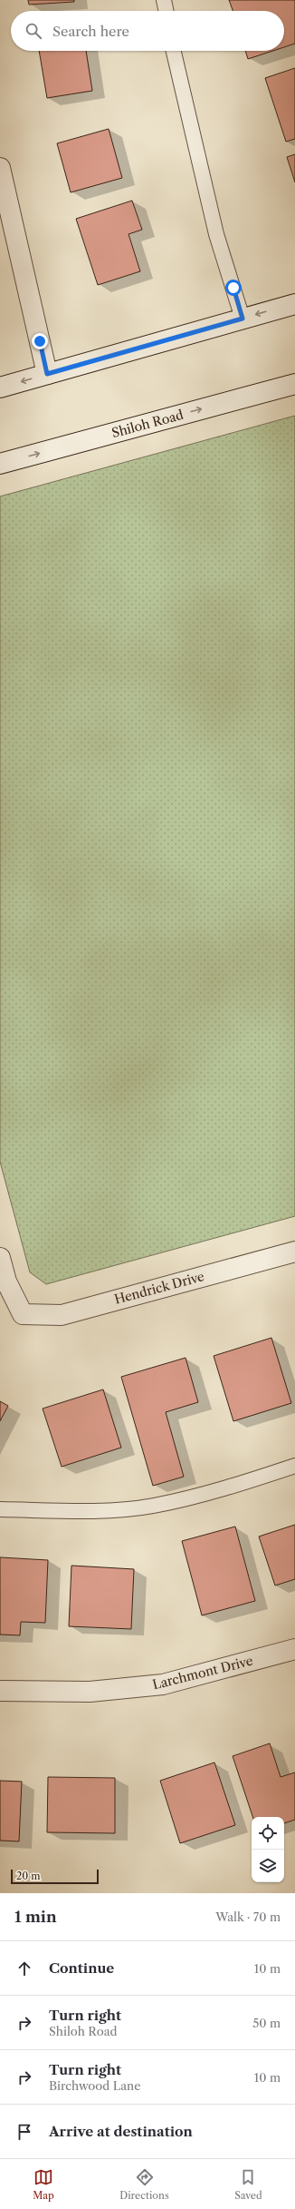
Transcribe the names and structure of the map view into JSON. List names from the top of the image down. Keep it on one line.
{"streets":{"street":["Shiloh Road","Hendrick Drive","Larchmont Drive"]},"scale_bar":"20 m","page":{"search":"Search here","scale":"20 m","heading":["1 min","Walk · 70 m"],"list":[["Continue","10 m"],["Turn right","Shiloh Road","50 m"],["Turn right","Birchwood Lane","10 m"],"Arrive at destination"],"nav":["Map","Directions","Saved"]}}
